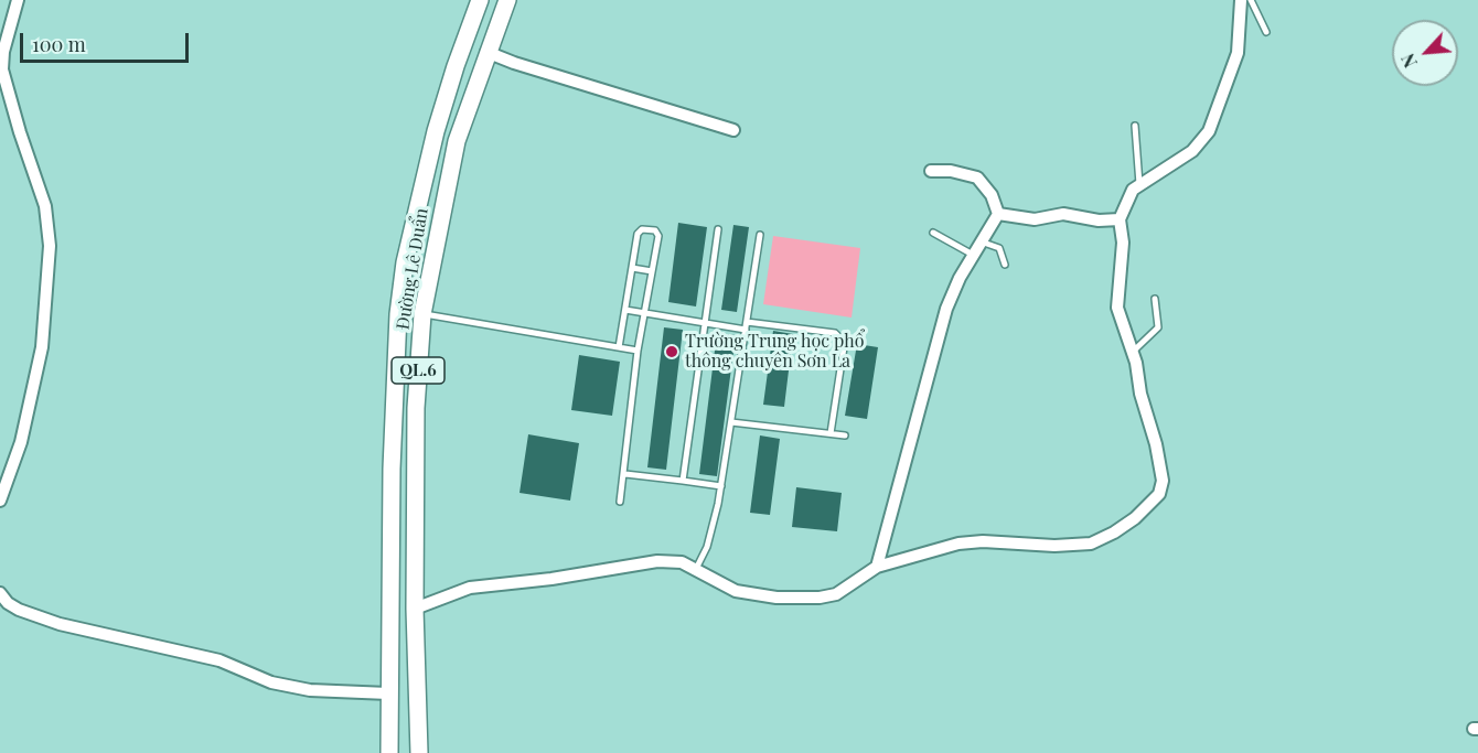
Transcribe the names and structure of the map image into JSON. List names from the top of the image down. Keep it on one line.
{"streets":{"main road":["Đường Lê Duẩn","QL.6"]},"places":["Trường Trung học phổ thông chuyên Sơn La"],"scale_bar":"100 m","north":"bottom left"}
